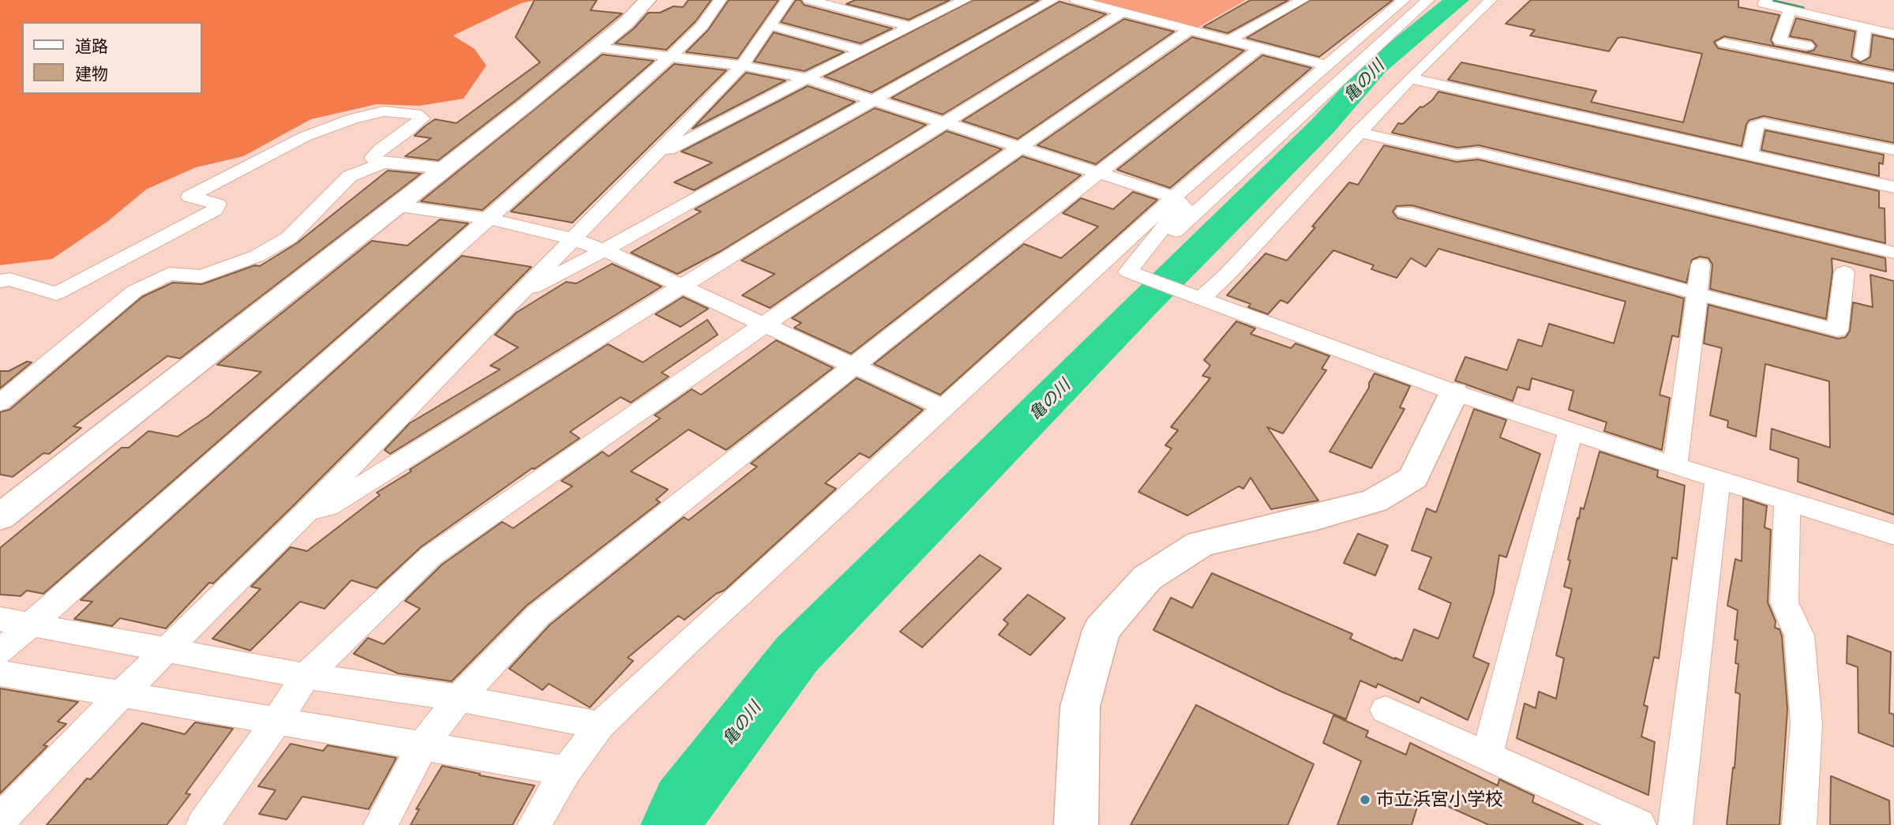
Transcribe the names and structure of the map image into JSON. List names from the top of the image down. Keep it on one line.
{"water":["亀の川"],"places":["市立浜宮小学校"],"legend":["道路","建物"]}
